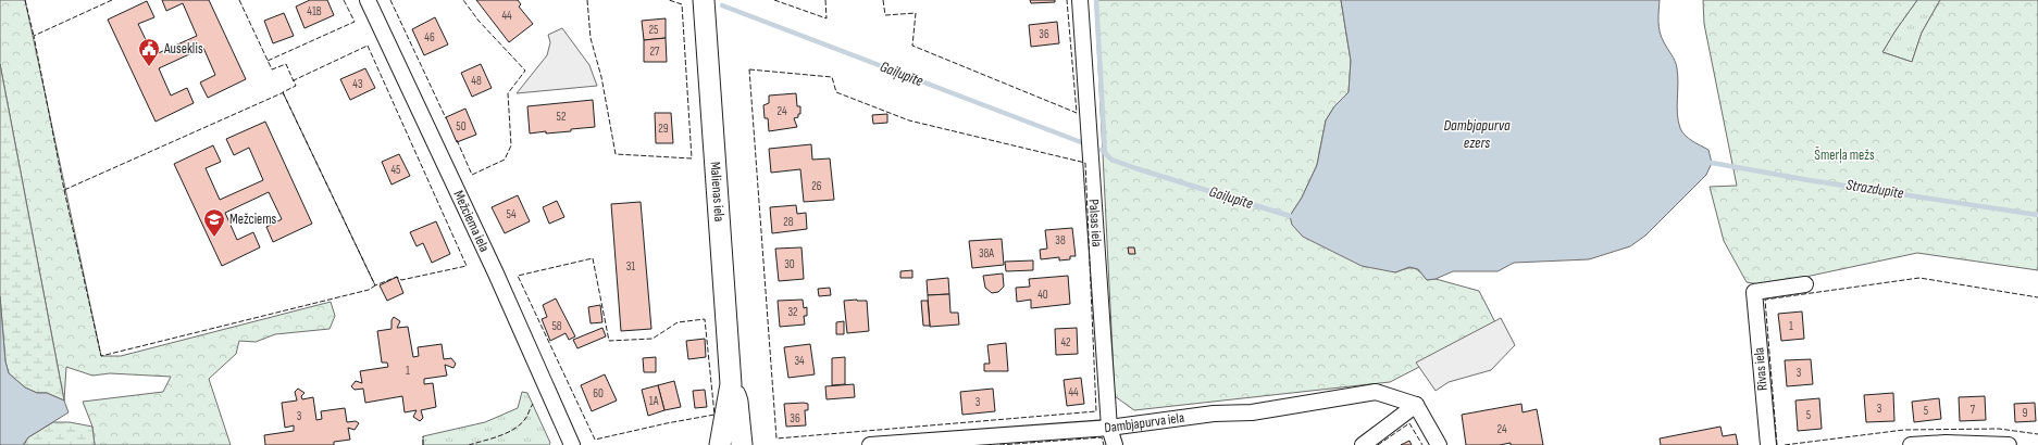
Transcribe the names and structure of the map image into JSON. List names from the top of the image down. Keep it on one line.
{"streets":{"street":["Malienas iela","Mežciema iela","Palsas iela","Rīvas iela","Dambjapurva iela"]},"crossings":[["Palsas iela","Dambjapurva iela"]],"water":["Gaiļupīte","Dambjapurva ezers","Strazdupīte"],"parks":["Šmerļa mežs"],"places":{"public building":["Auseklis"],"school or university":["Mežciems"]},"house_numbers":["41B","44","25","36","46","27","48","43","24","52","50","29","45","26","54","28","38","38A","30","31","40","32","58","1","42","34","1","3","44","60","1A","3","3","7","5","9","5","3","36","24"]}
